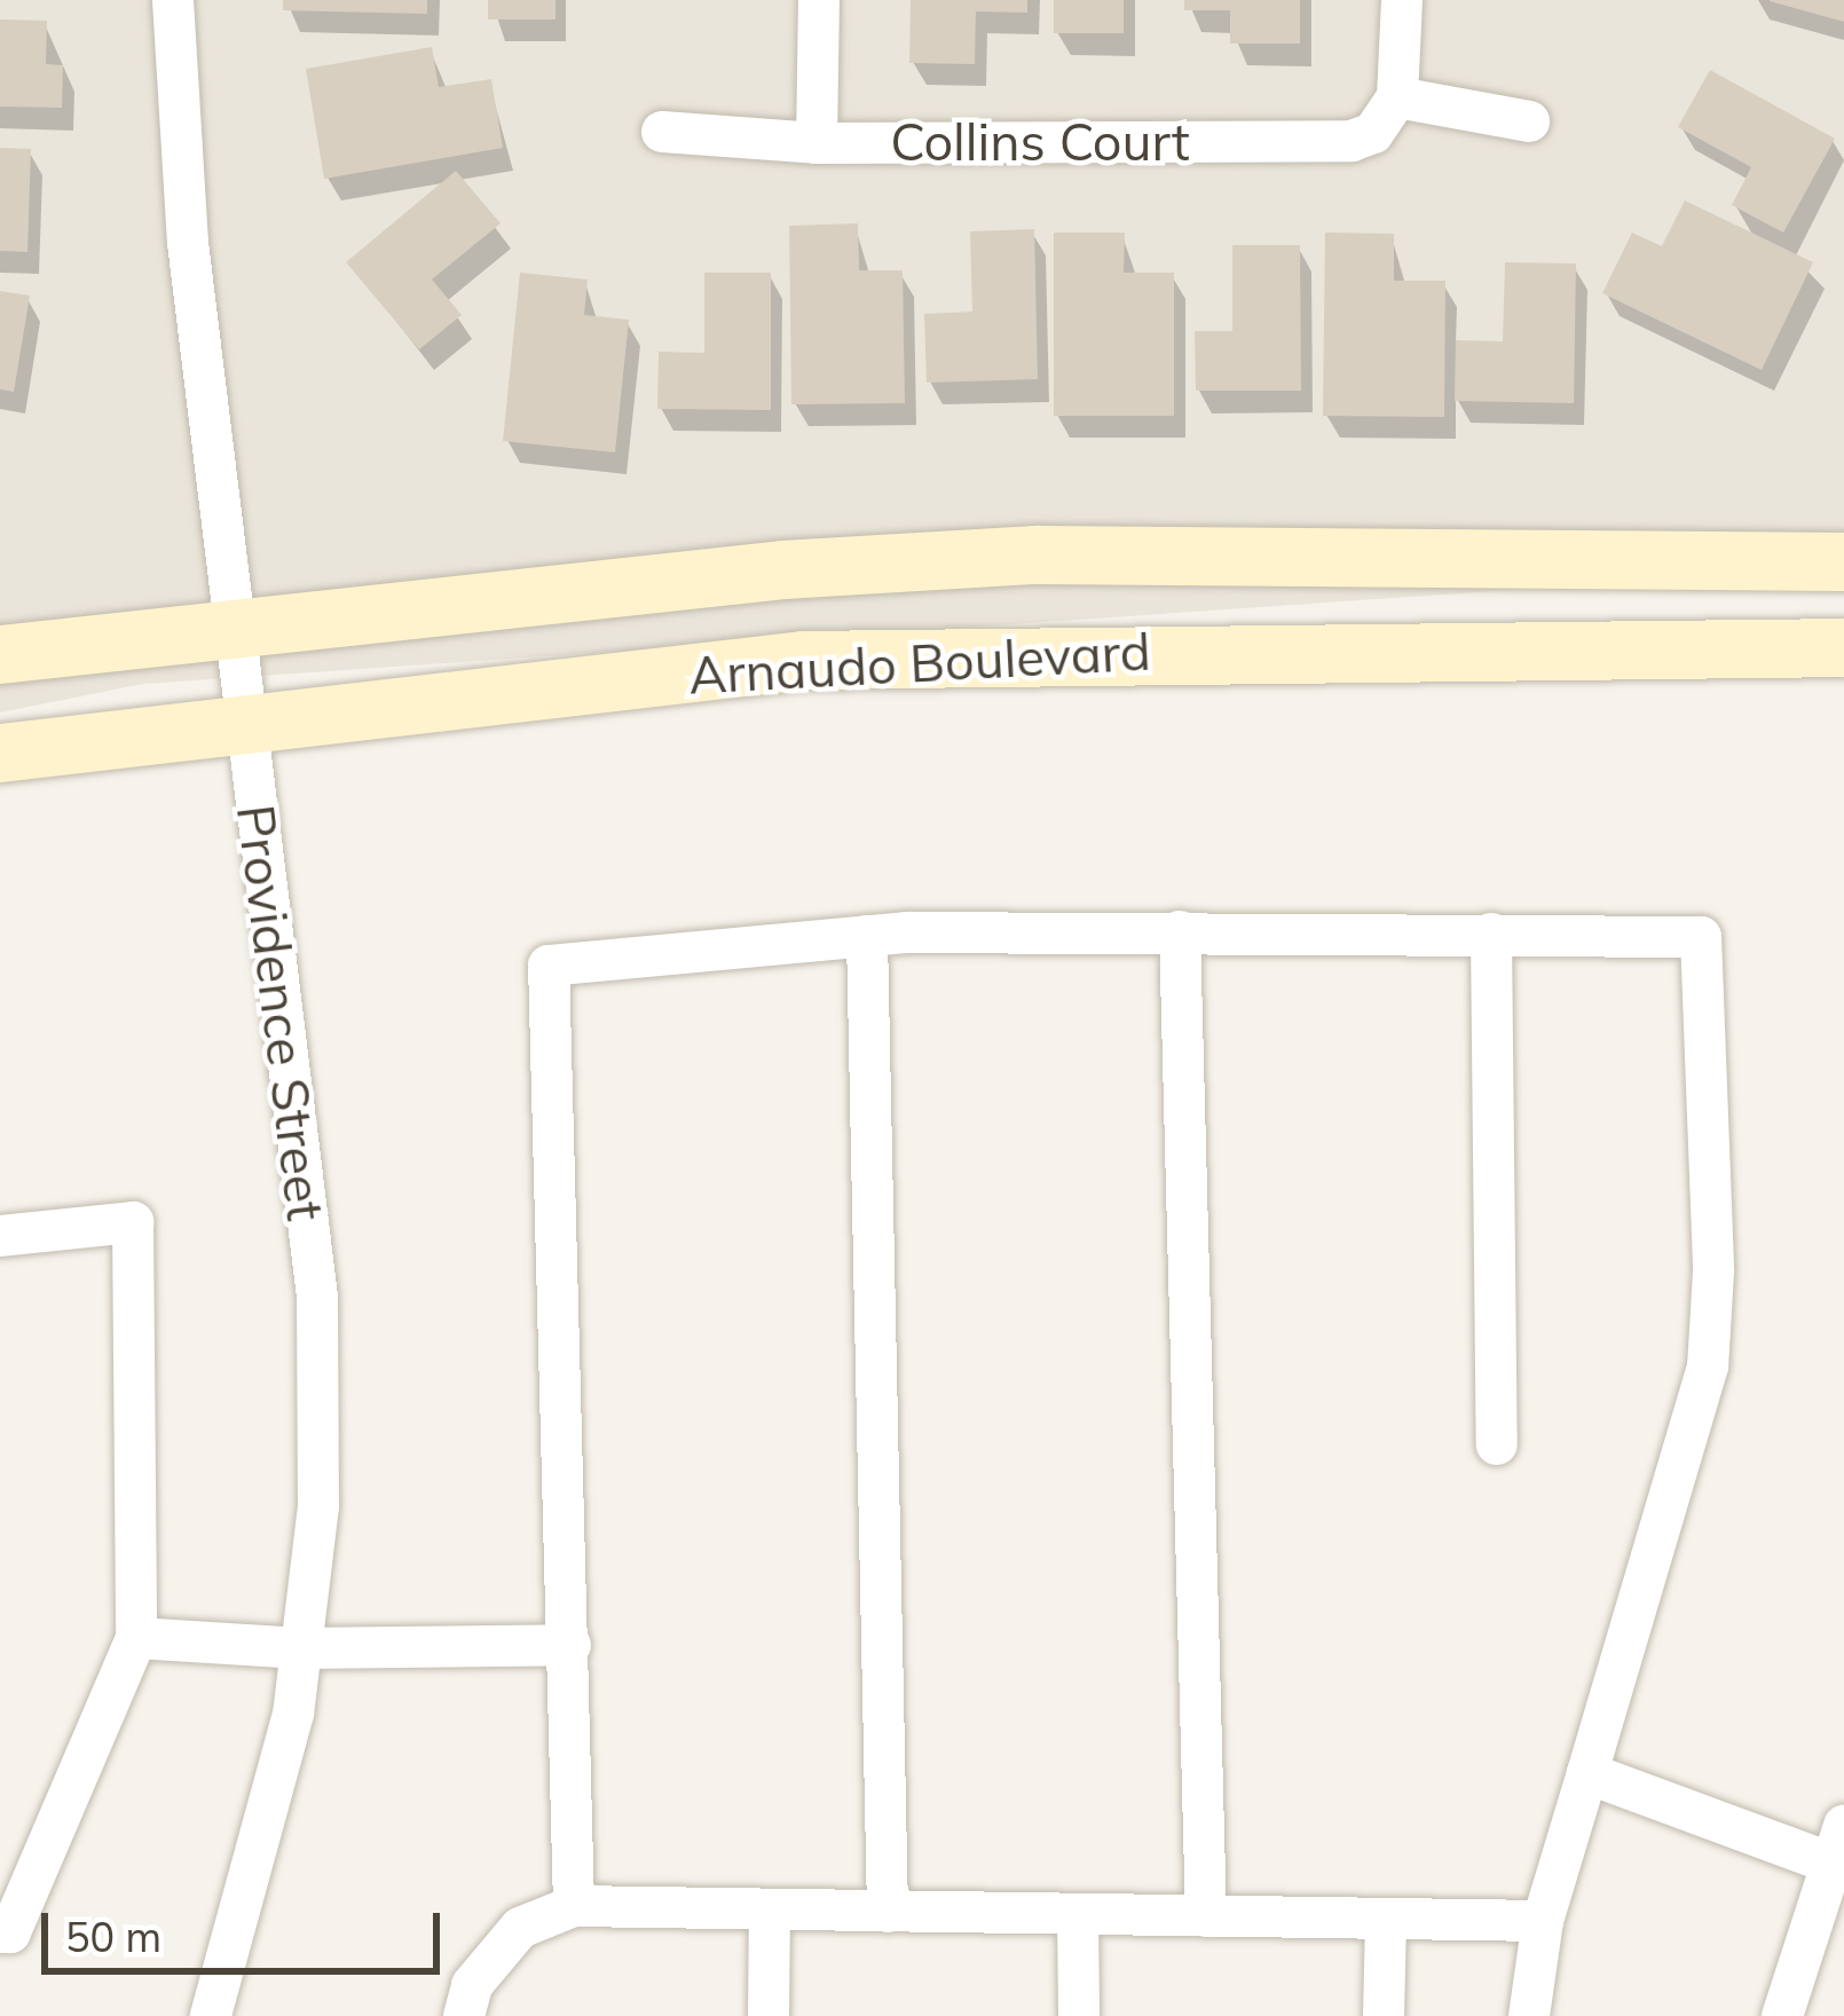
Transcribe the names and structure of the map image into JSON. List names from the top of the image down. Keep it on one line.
{"streets":{"street":["Collins Court","Arnaudo Boulevard","Providence Street"]},"crossings":[["Arnaudo Boulevard","Providence Street"]],"scale_bar":"50 m"}
